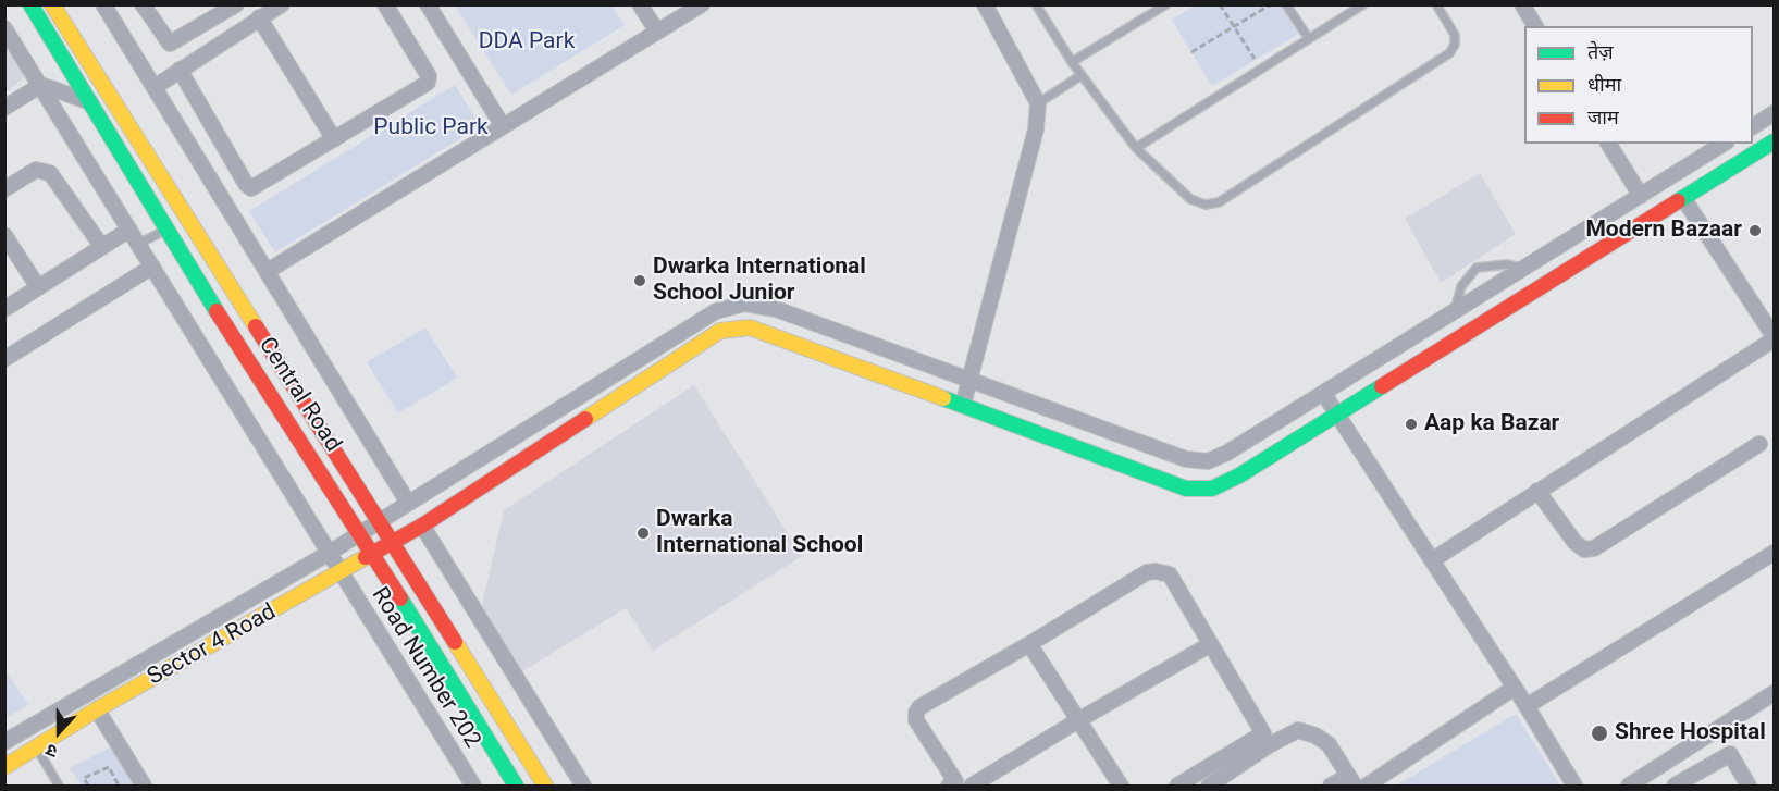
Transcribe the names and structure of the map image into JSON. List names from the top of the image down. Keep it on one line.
{"streets":{"street":["Central Road","Sector 4 Road","Road Number 202"]},"crossings":[["Central Road","Sector 4 Road"],["Sector 4 Road","Road Number 202"]],"parks":["DDA Park","Public Park"],"places":["Modern Bazaar","Dwarka International School Junior","Aap ka Bazar","Dwarka International School","Shree Hospital"],"legend":["तेज़","धीमा","जाम"],"north":"bottom"}
